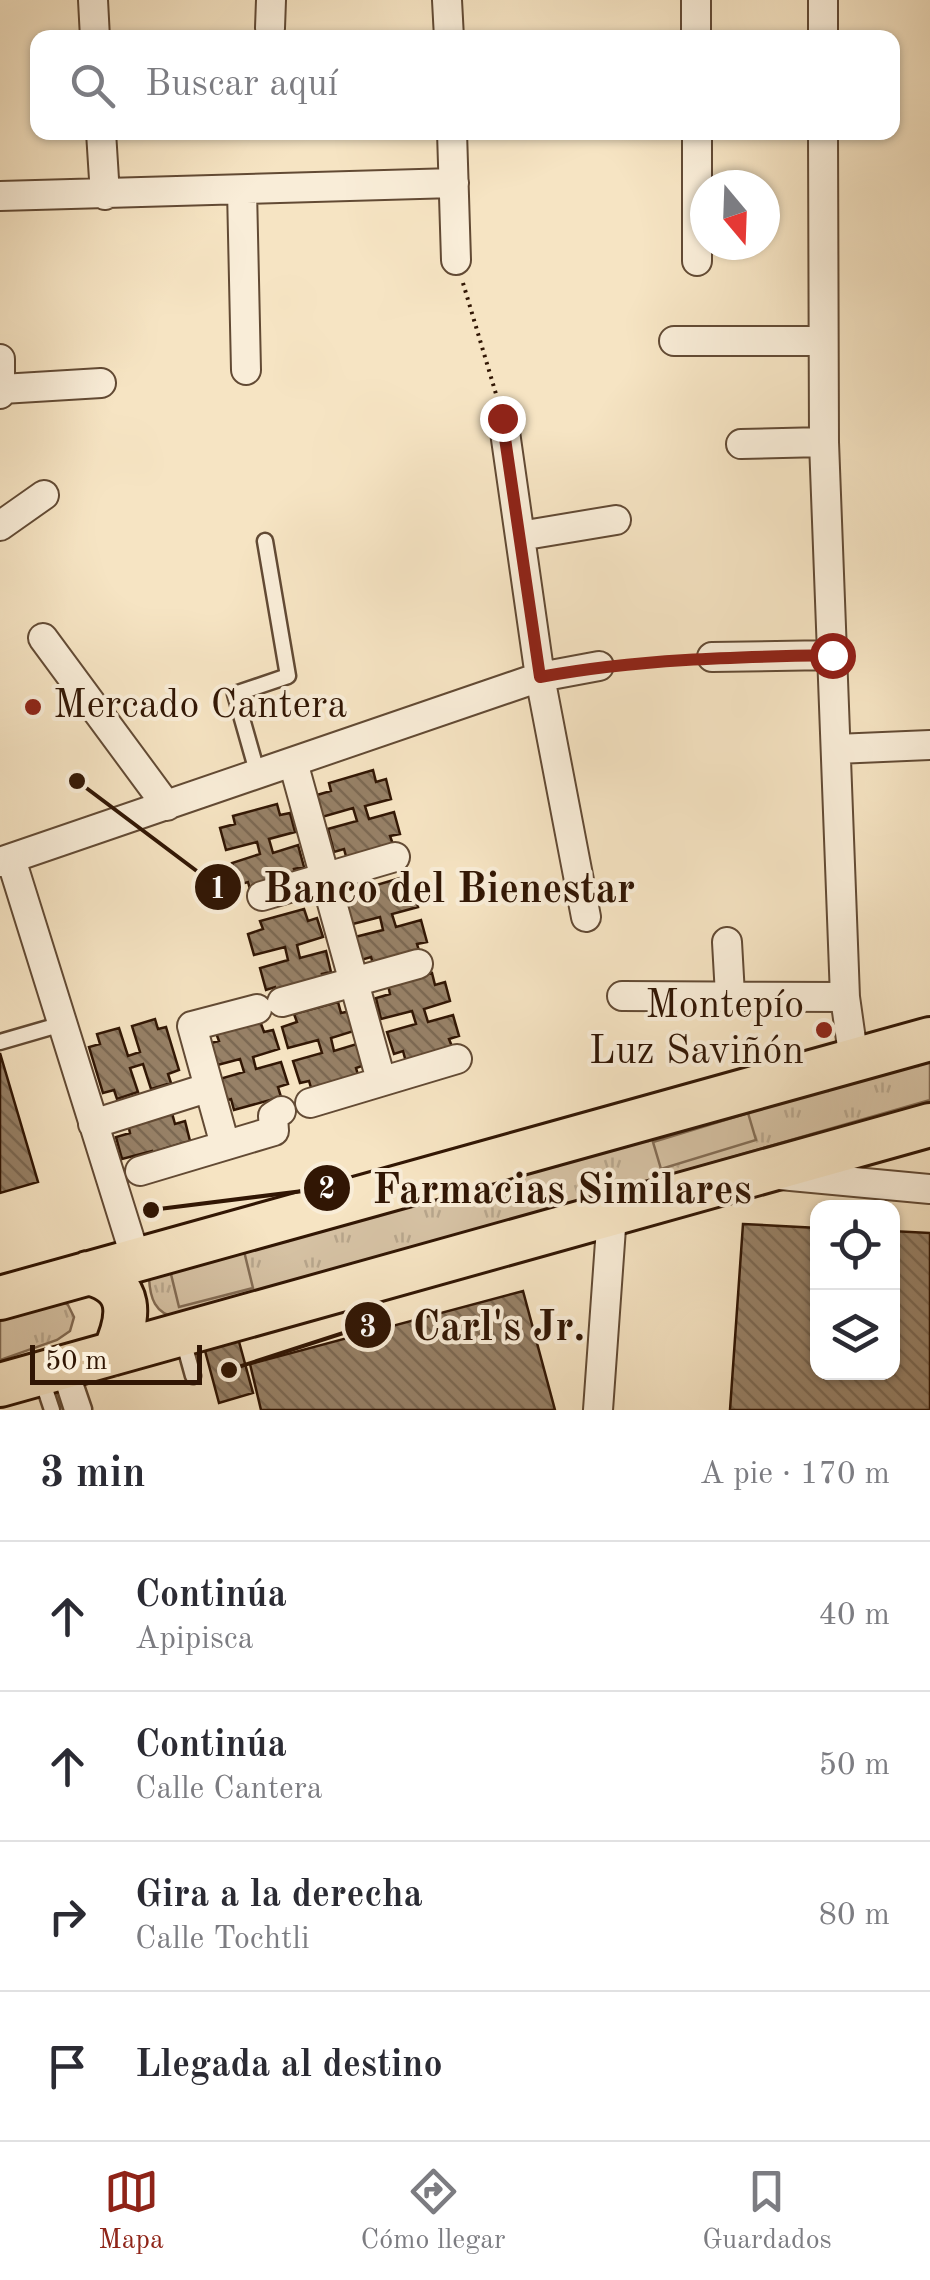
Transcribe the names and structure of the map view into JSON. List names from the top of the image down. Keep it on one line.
{"places":["Mercado Cantera","Banco del Bienestar","Montepío Luz Saviñón","Farmacias Similares","Carl's Jr."],"scale_bar":"50 m","north":"bottom","page":{"search":"Buscar aquí","scale":"50 m","heading":["3 min","A pie · 170 m"],"list":[["Continúa","Apipisca","40 m"],["Continúa","Calle Cantera","50 m"],["Gira a la derecha","Calle Tochtli","80 m"],"Llegada al destino"],"nav":["Mapa","Cómo llegar","Guardados"]}}
